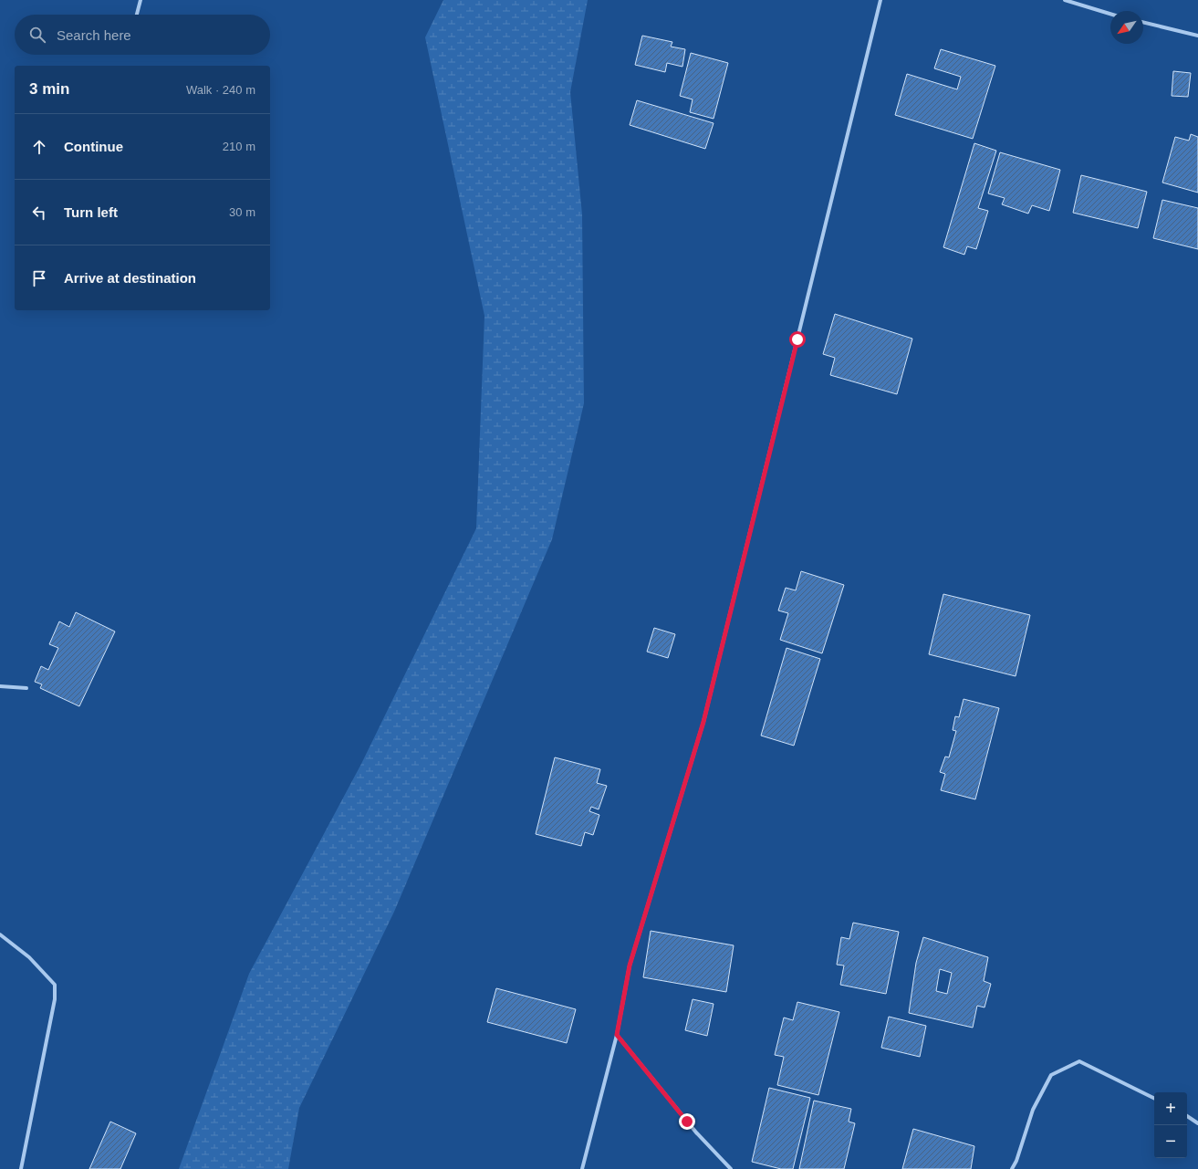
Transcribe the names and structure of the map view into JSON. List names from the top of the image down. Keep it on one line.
{"north":"bottom left","page":{"search":"Search here","heading":["3 min","Walk · 240 m"],"list":[["Continue","210 m"],["Turn left","30 m"],"Arrive at destination"],"map_buttons":["+","−"]}}
